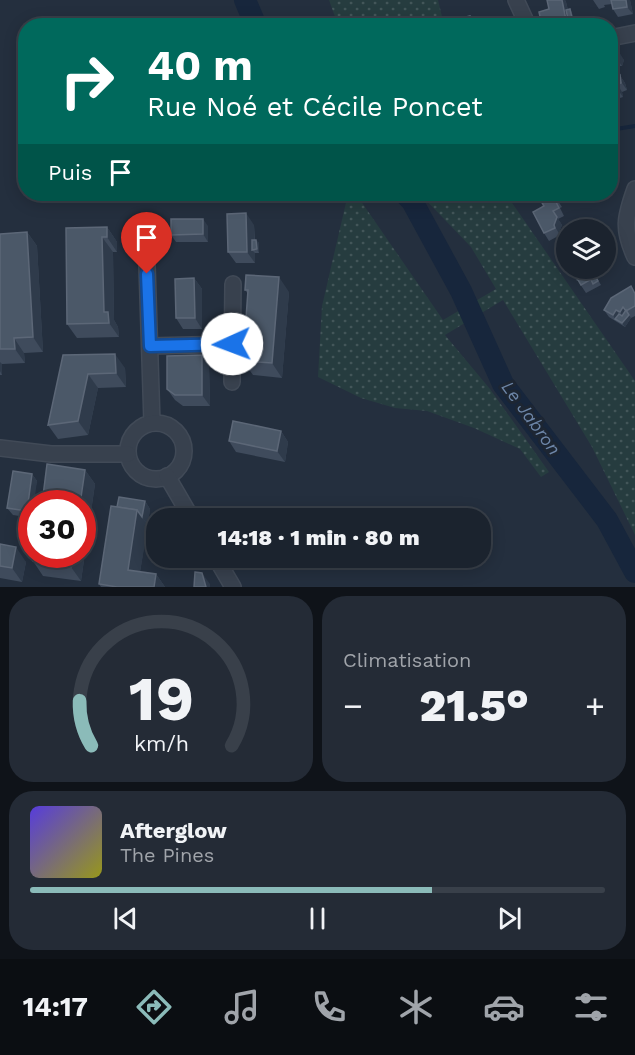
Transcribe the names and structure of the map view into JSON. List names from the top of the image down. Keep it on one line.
{"water":["Le Jabron"],"page":{"turn":["40 m","Rue Noé et Cécile Poncet"],"then":"Puis","limit":"30","trip":"14:18 · 1 min · 80 m","tile":"Climatisation","heat":["−","21.5°","+"],"song":["Afterglow","The Pines"],"tabs":"14:17","gauge":["19","km/h"]}}
